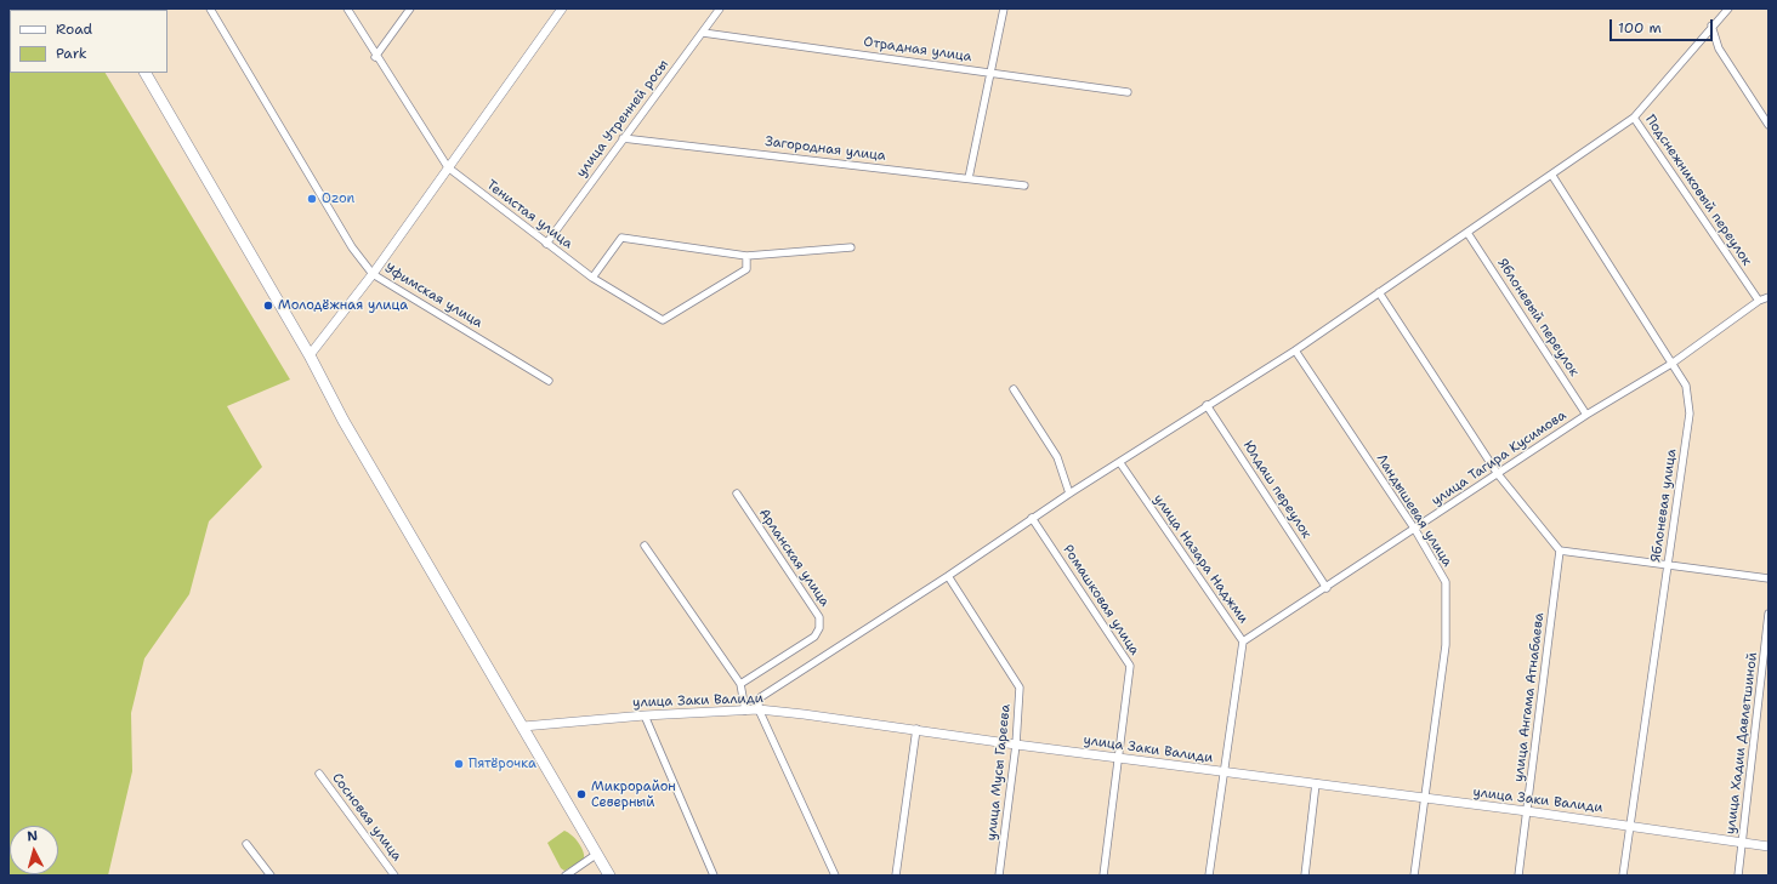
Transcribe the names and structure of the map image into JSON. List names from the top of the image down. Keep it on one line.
{"streets":{"street":["Отрадная улица","улица Утренней росы","Загородная улица","Подснежниковый переулок","Тенистая улица","Уфимская улица","Яблоневый переулок","улица Тагира Кусимова","Юлдаш переулок","Яблоневая улица","Ландышевая улица","Арланская улица","улица Назара Наджми","Ромашковая улица","улица Ангама Атнабаева","улица Заки Валиди","улица Хадии Давлетшиной","улица Мусы Гареева","Сосновая улица"]},"crossings":[["Отрадная улица","улица Утренней росы"],["улица Утренней росы","Загородная улица"],["улица Утренней росы","Тенистая улица"],["Подснежниковый переулок","улица Тагира Кусимова"],["Яблоневый переулок","улица Тагира Кусимова"],["улица Тагира Кусимова","Юлдаш переулок"],["улица Тагира Кусимова","Яблоневая улица"],["улица Тагира Кусимова","Ландышевая улица"],["улица Тагира Кусимова","улица Назара Наджми"],["Яблоневая улица","улица Заки Валиди"],["Ландышевая улица","улица Заки Валиди"],["улица Назара Наджми","улица Заки Валиди"],["Ромашковая улица","улица Заки Валиди"],["улица Ангама Атнабаева","улица Заки Валиди"],["улица Заки Валиди","улица Хадии Давлетшиной"],["улица Заки Валиди","улица Мусы Гареева"]],"places":["Ozon","Молодёжная улица","Пятёрочка","Микрорайон Северный"],"legend":["Road","Park"],"scale_bar":"100 m","north":"top"}
